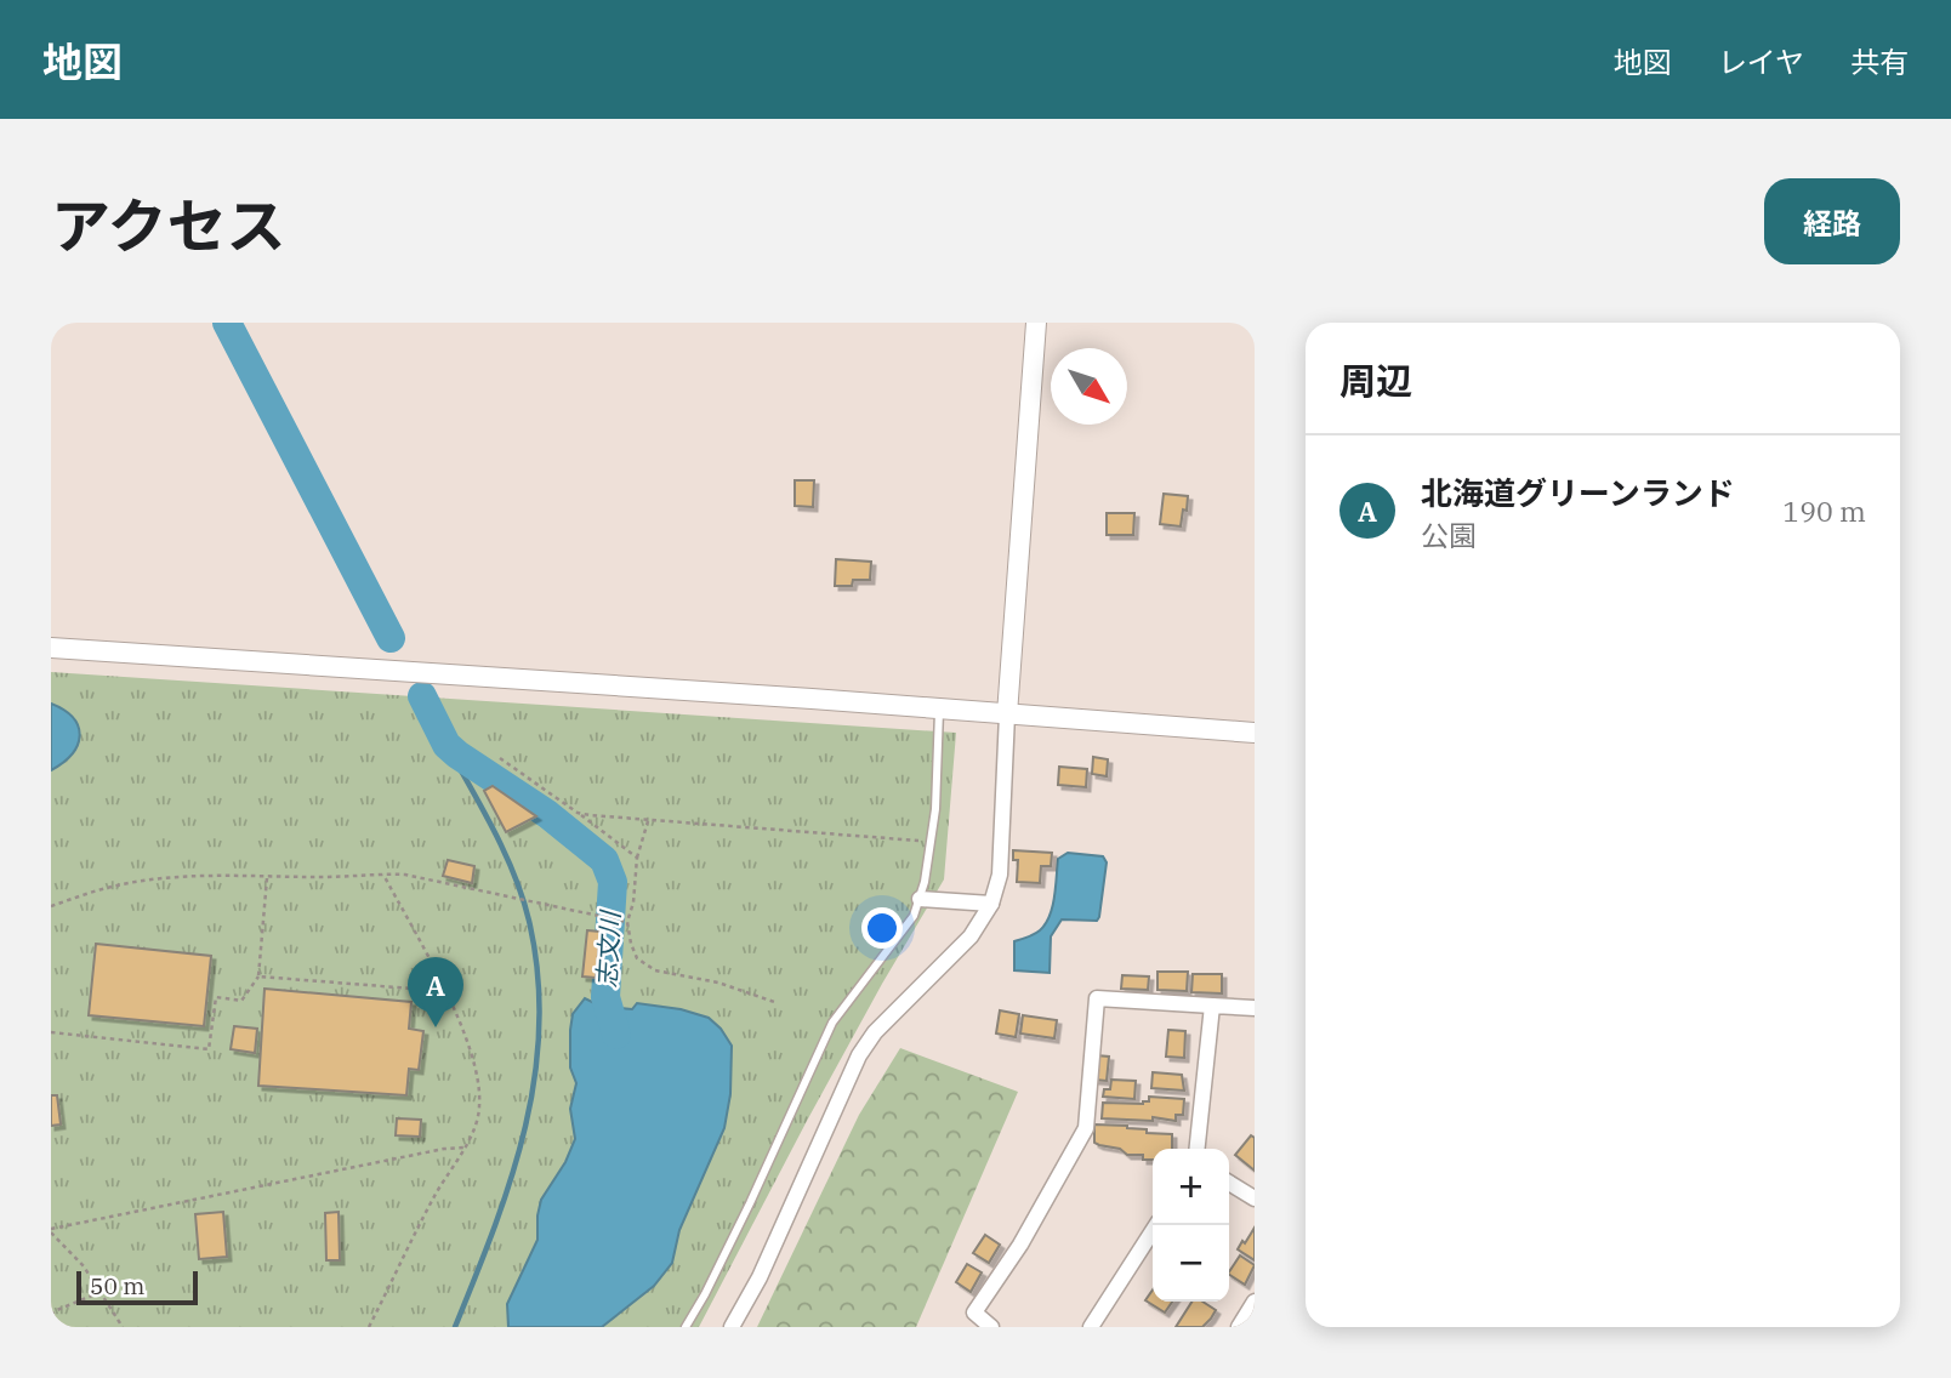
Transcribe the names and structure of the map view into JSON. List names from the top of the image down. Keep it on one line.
{"water":["志文川"],"scale_bar":"50 m","north":"bottom right","page":{"header":"地図","nav":["地図","レイヤ","共有"],"title":"アクセス","buttons":"経路","heading":"周辺","list":[{"mark":"A","name":"北海道グリーンランド","note":"公園","value":"190 m"}],"pins":"A","map_buttons":["+","−"],"scale":"50 m"}}
